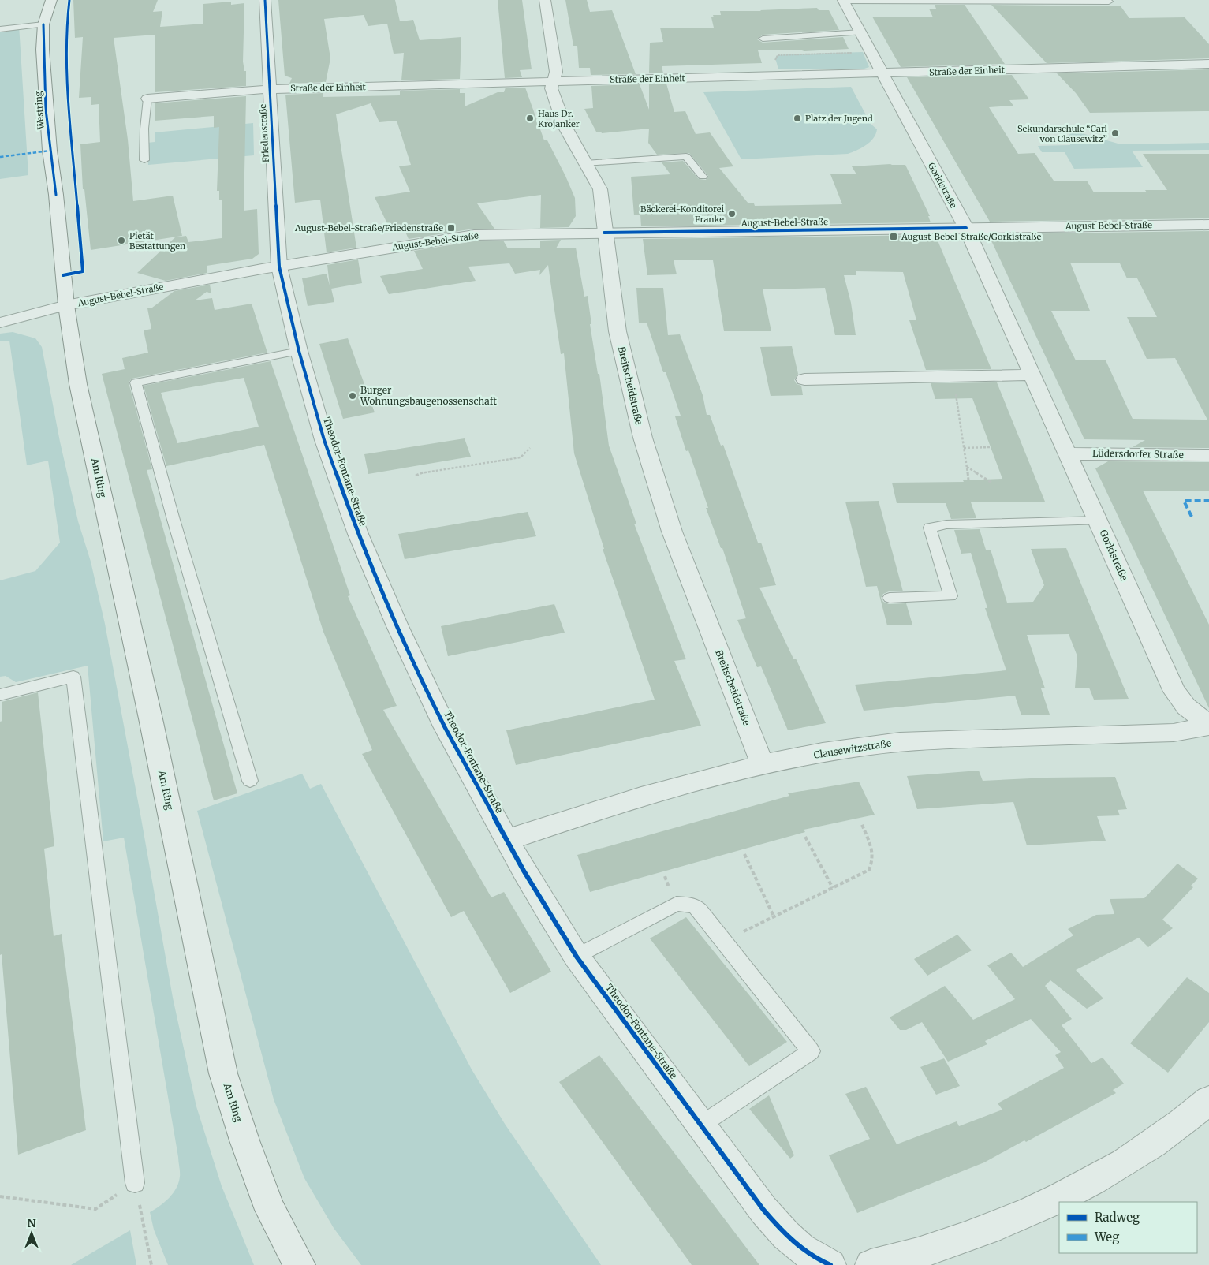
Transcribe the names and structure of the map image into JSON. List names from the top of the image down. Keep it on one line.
{"streets":{"street":["Straße der Einheit","Westring","Friedenstraße","Gorkistraße","August-Bebel-Straße","Breitscheidstraße","Lüdersdorfer Straße","Theodor-Fontane-Straße","Am Ring","Clausewitzstraße"]},"crossings":[["Straße der Einheit","Friedenstraße"],["Straße der Einheit","Gorkistraße"],["Straße der Einheit","Breitscheidstraße"],["Westring","August-Bebel-Straße"],["Westring","Am Ring"],["Friedenstraße","August-Bebel-Straße"],["Friedenstraße","Theodor-Fontane-Straße"],["Gorkistraße","August-Bebel-Straße"],["Gorkistraße","Lüdersdorfer Straße"],["Gorkistraße","Clausewitzstraße"],["August-Bebel-Straße","Breitscheidstraße"],["August-Bebel-Straße","Theodor-Fontane-Straße"],["August-Bebel-Straße","Am Ring"],["Breitscheidstraße","Clausewitzstraße"],["Theodor-Fontane-Straße","Clausewitzstraße"]],"places":{"other":["Haus Dr. Krojanker","Platz der Jugend","Sekundarschule “Carl von Clausewitz”","Bäckerei-Konditorei Franke","Pietät Bestattungen","Burger Wohnungsbaugenossenschaft"],"transit":["August-Bebel-Straße/Friedenstraße","August-Bebel-Straße/Gorkistraße"]},"legend":["Radweg","Weg"],"north":"top"}
